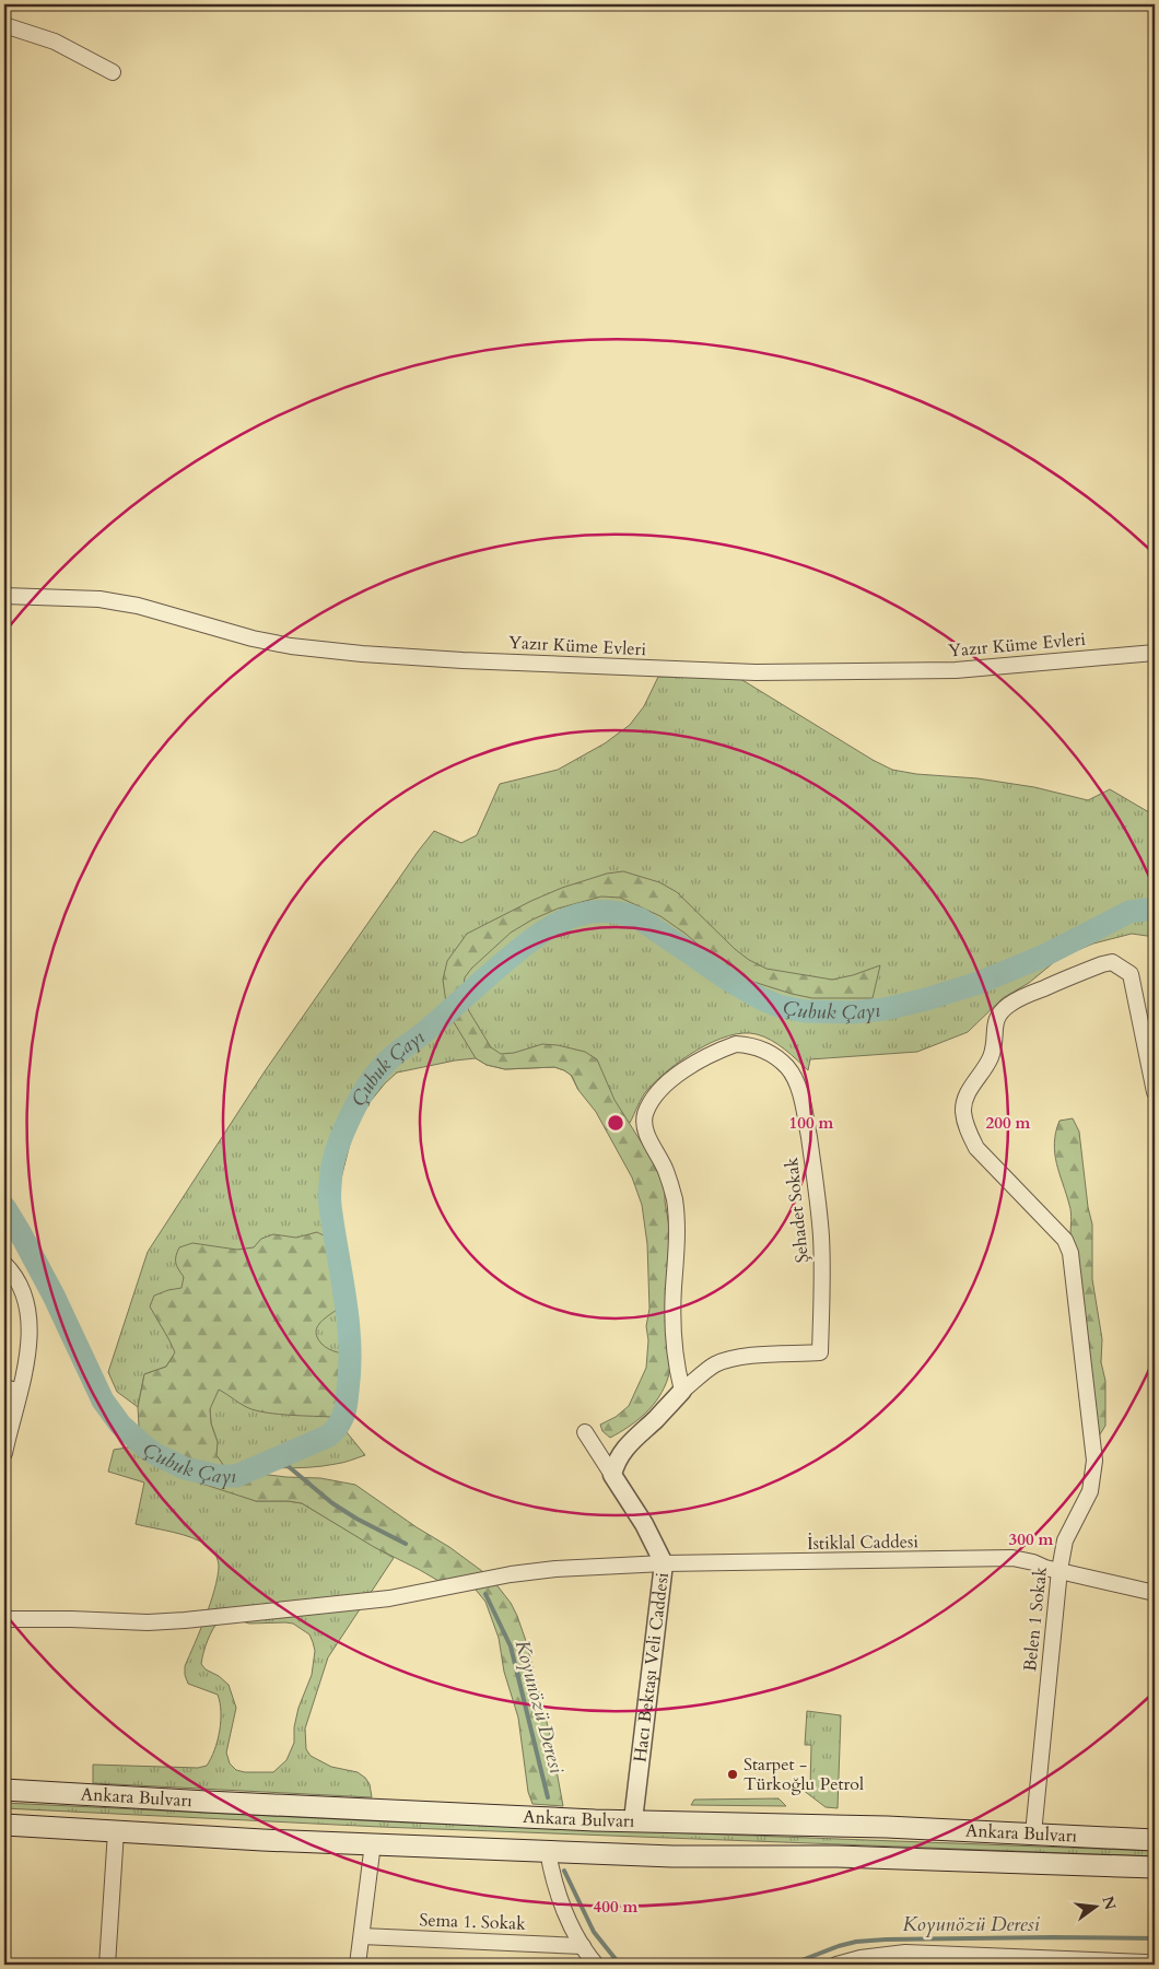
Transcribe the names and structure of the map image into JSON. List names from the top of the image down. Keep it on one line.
{"streets":{"main road":["Ankara Bulvarı"],"street":["Yazır Küme Evleri","Şehadet Sokak","İstiklal Caddesi","Belen 1 Sokak","Hacı Bektaşı Veli Caddesi","Sema 1. Sokak"]},"crossings":[["İstiklal Caddesi","Belen 1 Sokak"],["İstiklal Caddesi","Hacı Bektaşı Veli Caddesi"],["Belen 1 Sokak","Ankara Bulvarı"],["Hacı Bektaşı Veli Caddesi","Ankara Bulvarı"]],"water":["Çubuk Çayı","Koyunözü Deresi"],"places":["Starpet - Türkoğlu Petrol"],"north":"right","rings":["100 m","200 m","300 m","400 m"]}
